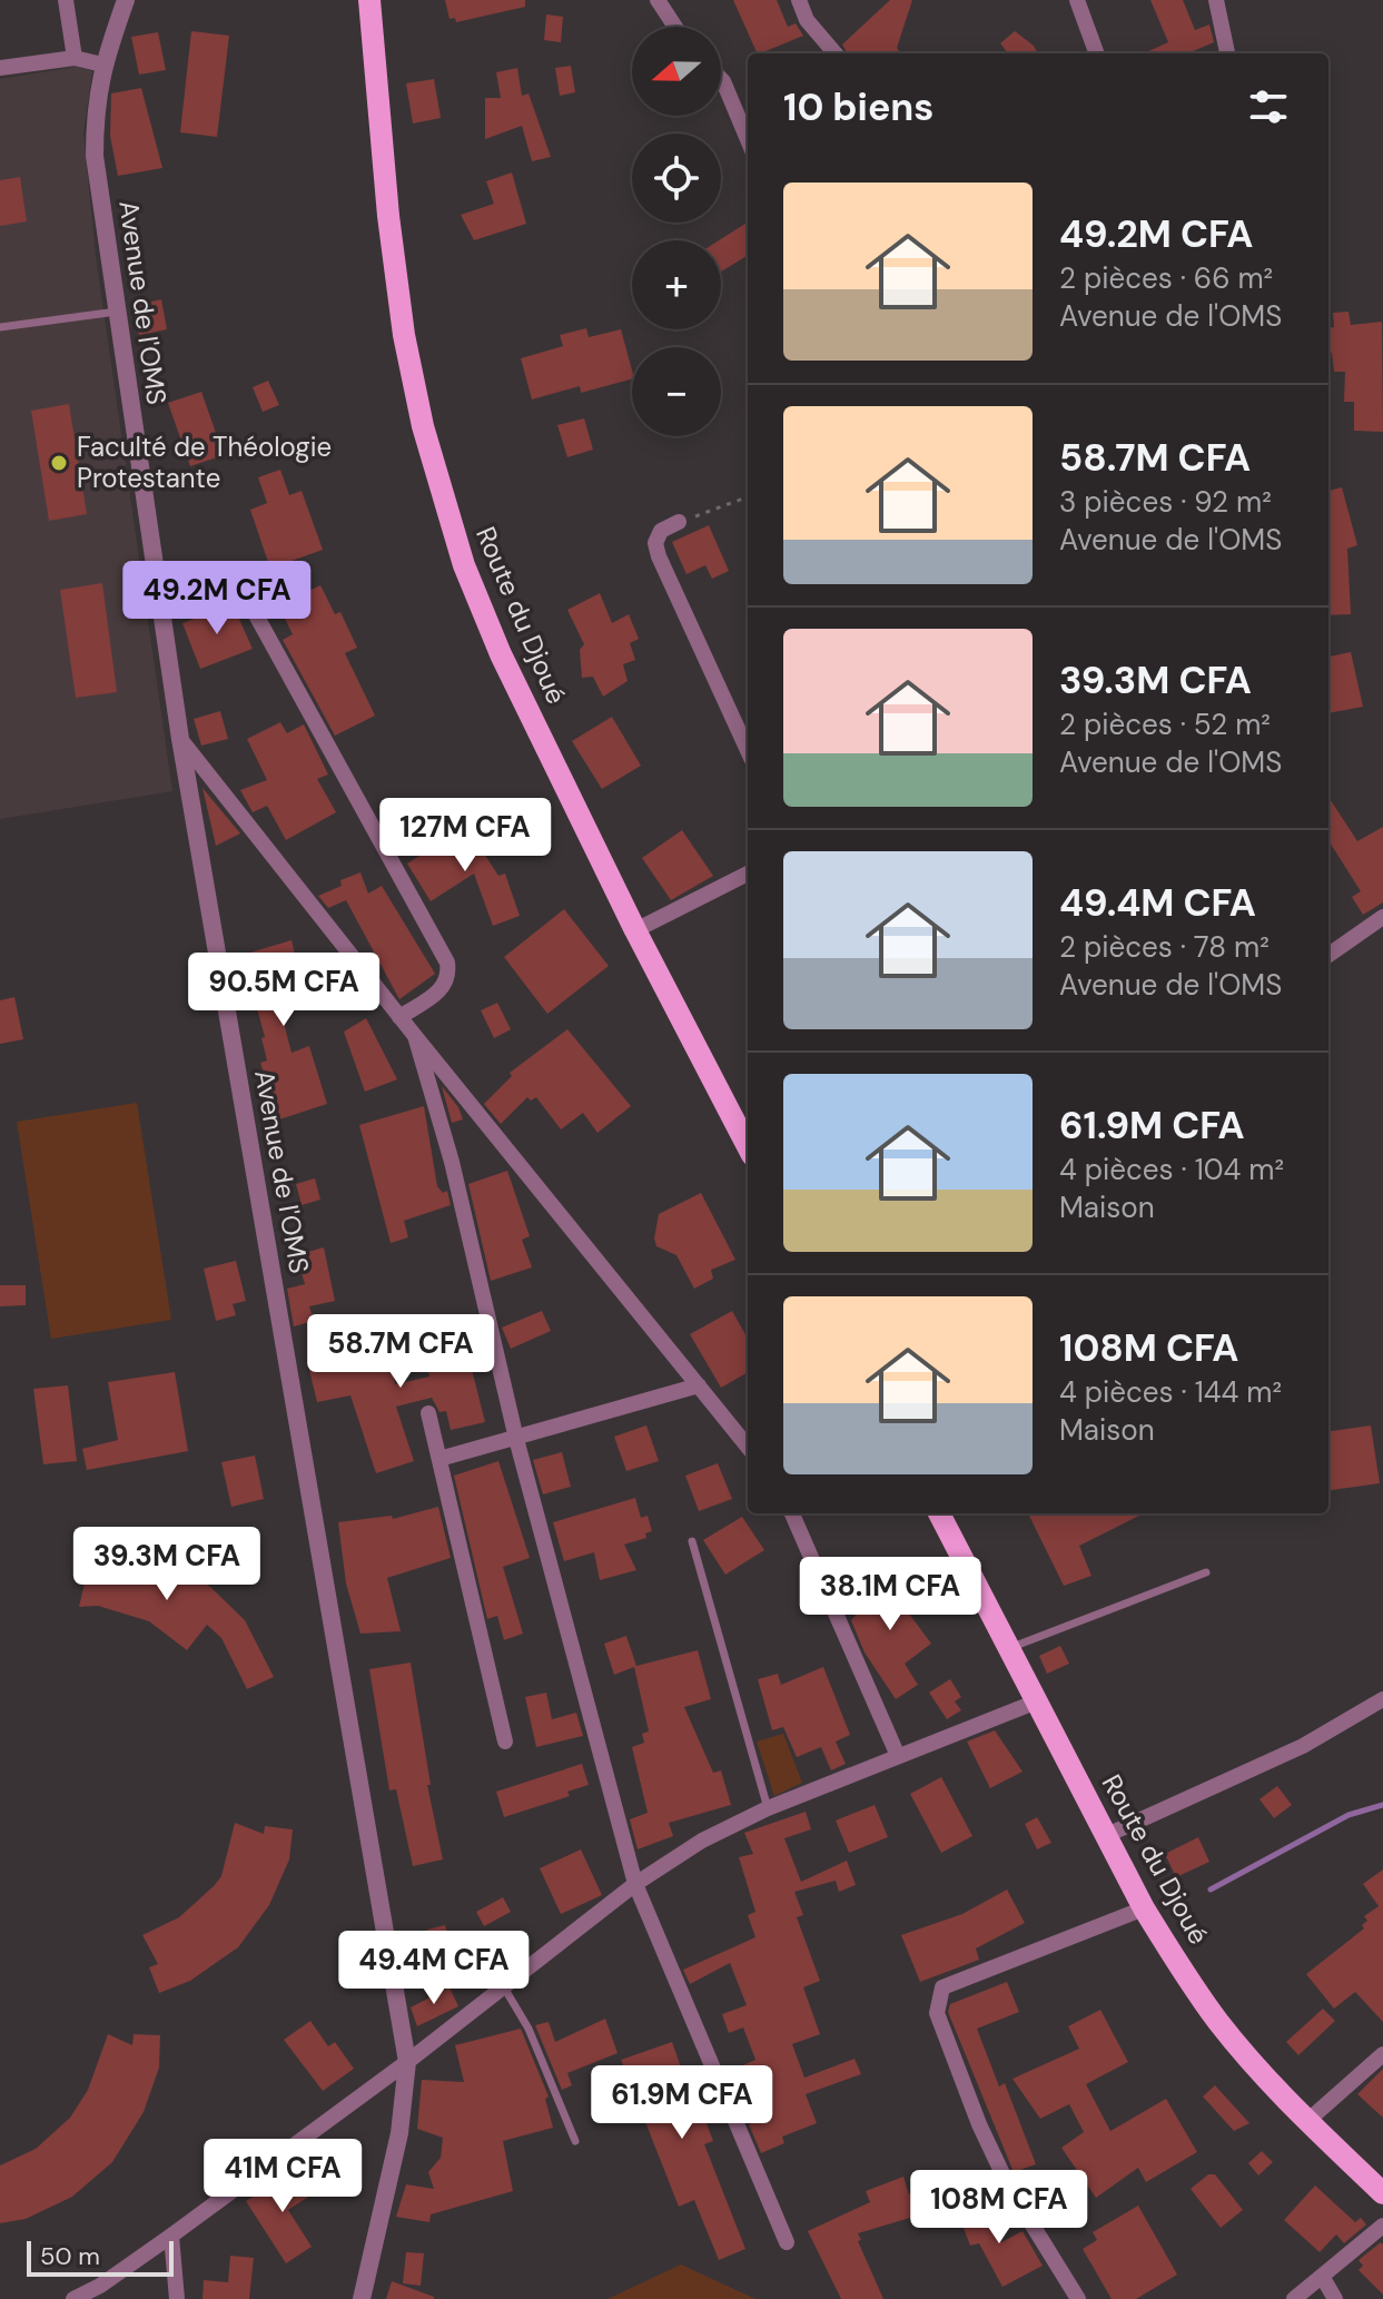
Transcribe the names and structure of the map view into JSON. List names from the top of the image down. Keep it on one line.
{"streets":{"main road":["Route du Djoué"],"street":["Avenue de l'OMS"]},"places":["Faculté de Théologie Protestante"],"scale_bar":"50 m","north":"left","page":{"map_buttons":["+","−"],"heading":"10 biens","list":[{"name":"49.2M CFA","note":"2 pièces · 66 m² · Avenue de l'OMS"},{"name":"58.7M CFA","note":"3 pièces · 92 m² · Avenue de l'OMS"},{"name":"39.3M CFA","note":"2 pièces · 52 m² · Avenue de l'OMS"},{"name":"49.4M CFA","note":"2 pièces · 78 m² · Avenue de l'OMS"},{"name":"61.9M CFA","note":"4 pièces · 104 m² · Maison"},{"name":"108M CFA","note":"4 pièces · 144 m² · Maison"}],"price":["49.2M CFA","127M CFA","90.5M CFA","58.7M CFA","39.3M CFA","38.1M CFA","49.4M CFA","61.9M CFA","41M CFA","108M CFA"],"scale":"50 m"}}
